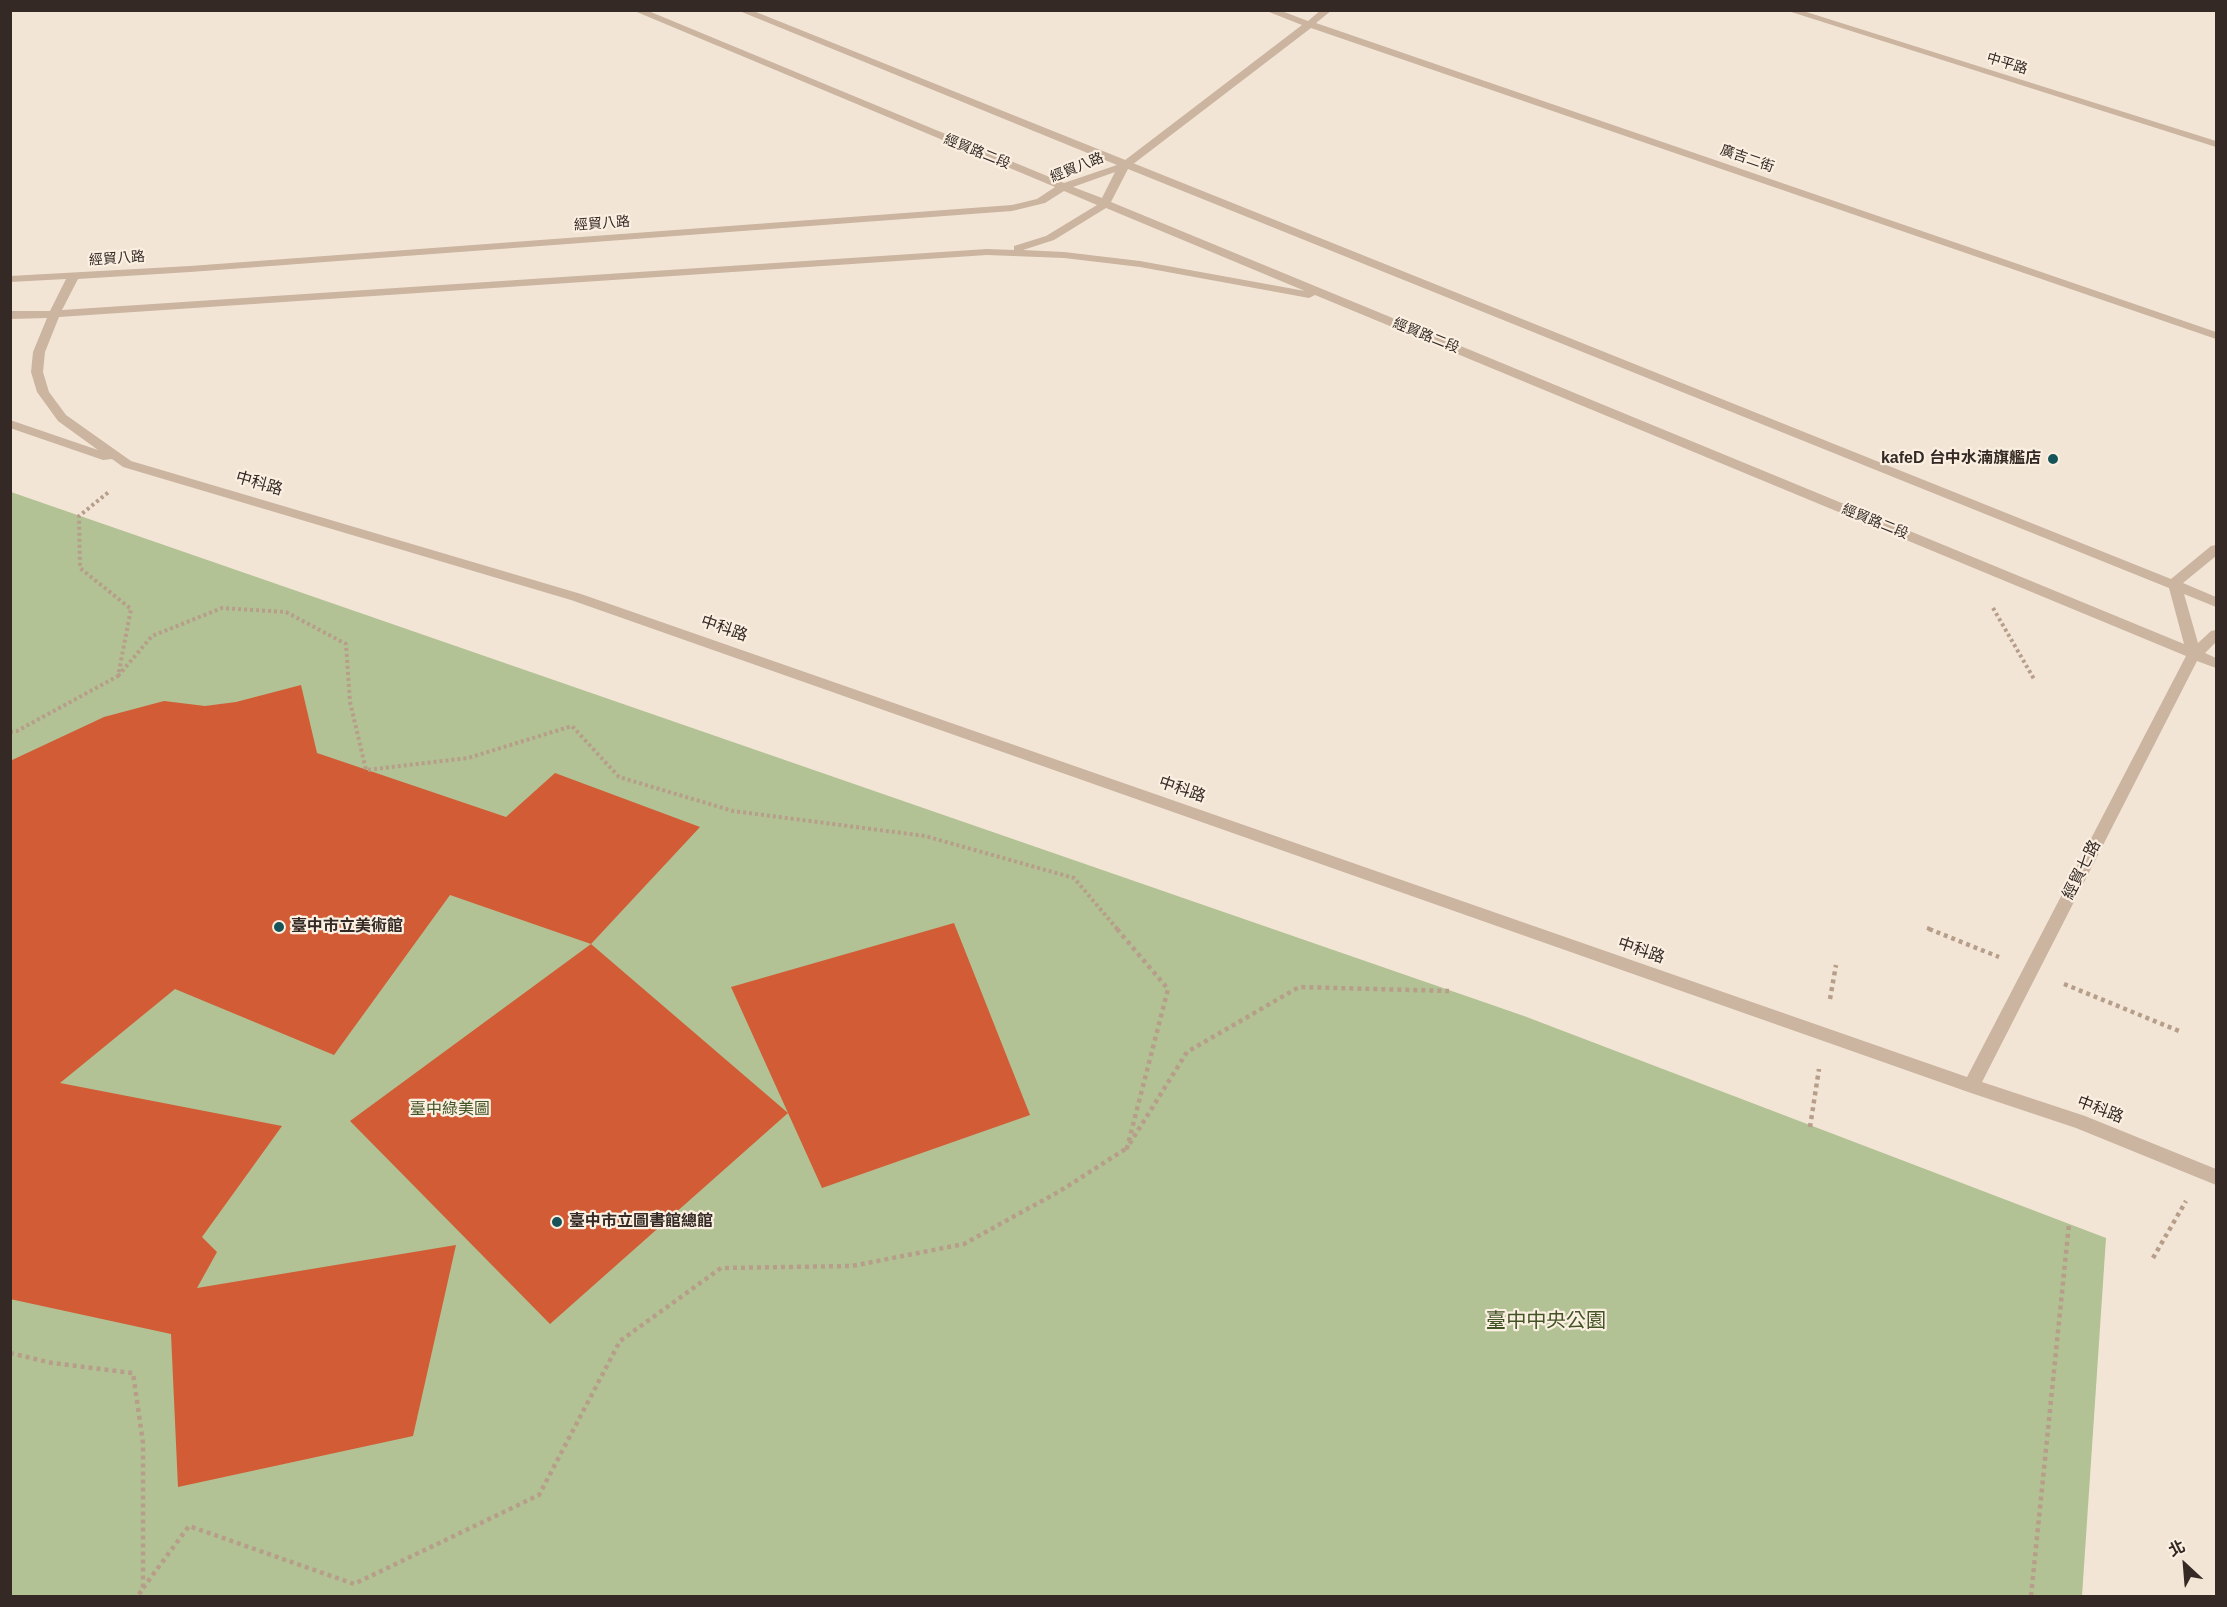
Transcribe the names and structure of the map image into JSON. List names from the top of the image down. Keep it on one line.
{"streets":{"street":["中平路","經貿路二段","廣吉二街","經貿八路","中科路","經貿七路"]},"crossings":[["經貿路二段","經貿八路"],["經貿路二段","經貿七路"],["廣吉二街","經貿八路"],["經貿八路","中科路"],["中科路","經貿七路"]],"parks":["臺中綠美圖","臺中中央公園"],"places":["kafeD 台中水湳旗艦店","臺中市立美術館","臺中市立圖書館總館"],"north":"top left"}
